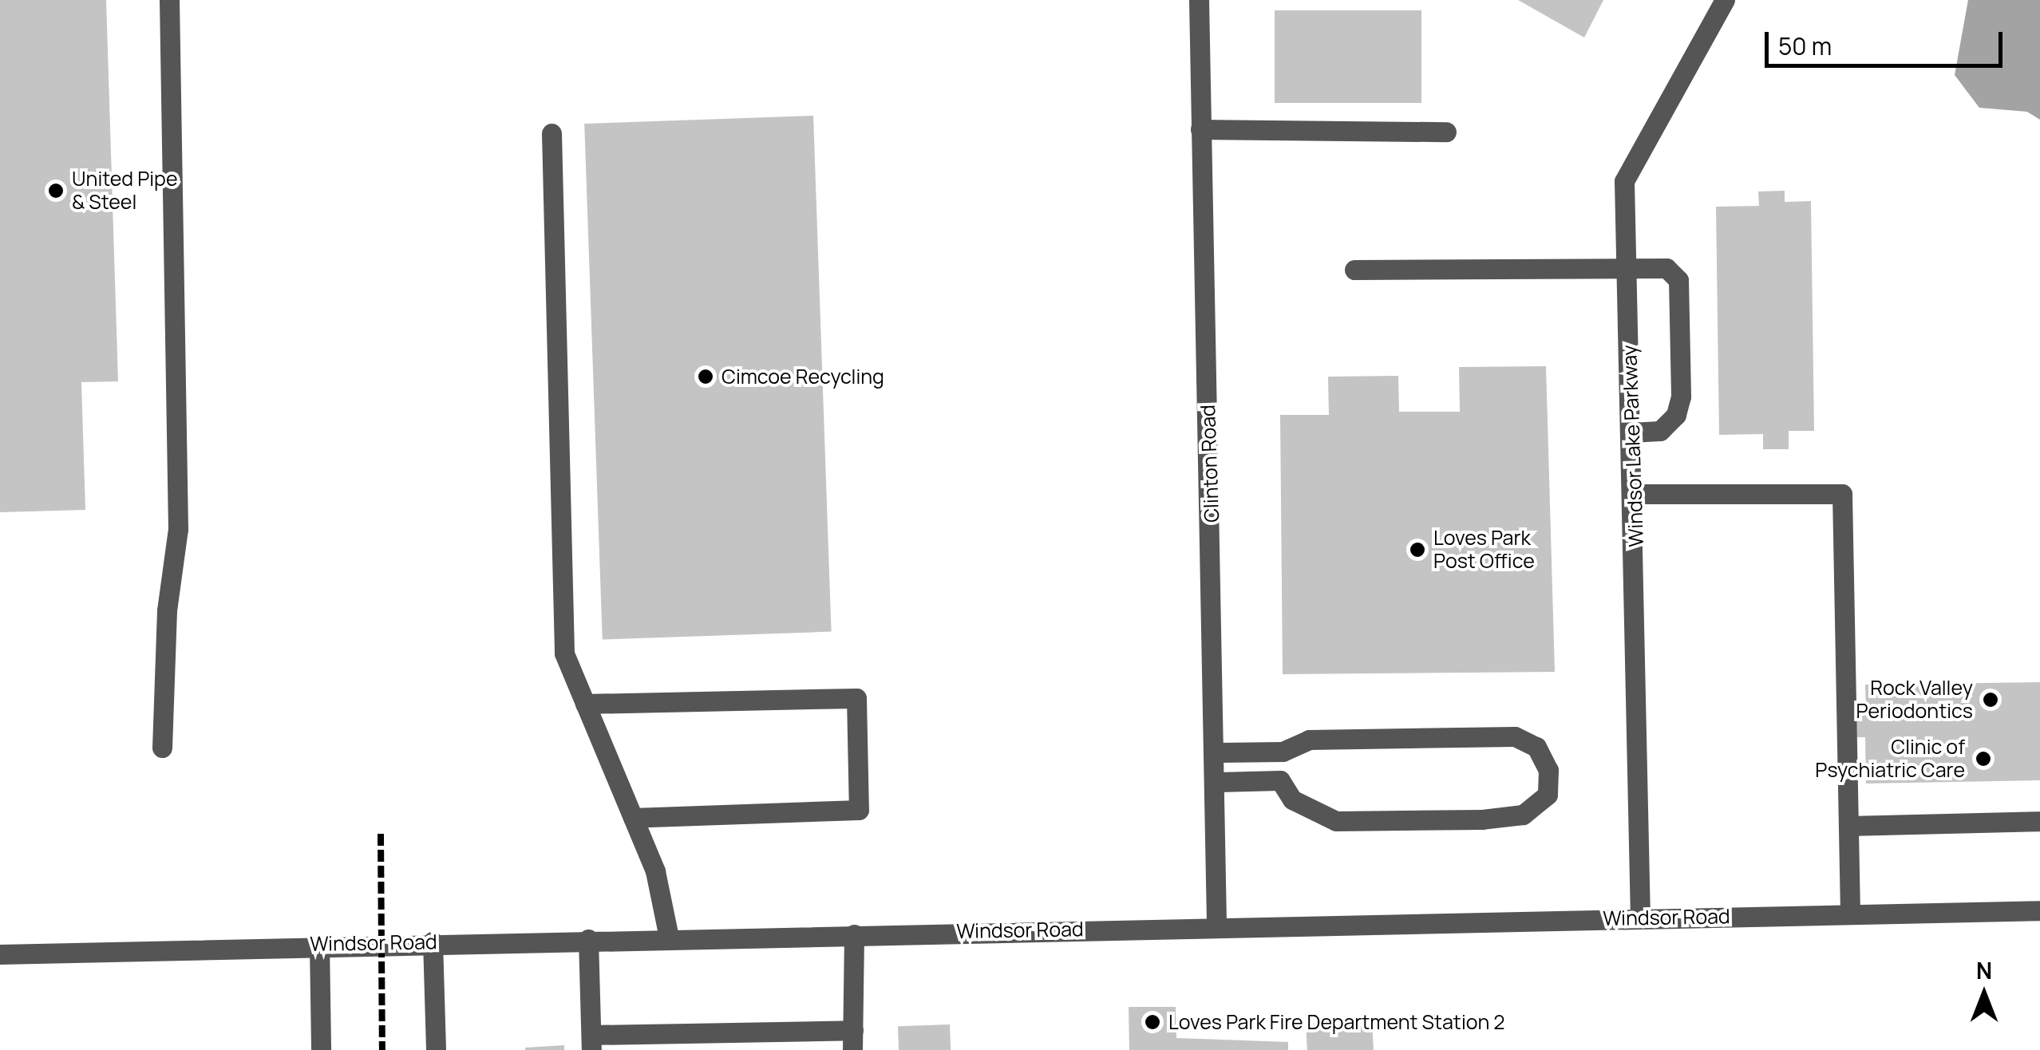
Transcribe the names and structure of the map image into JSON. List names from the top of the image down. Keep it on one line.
{"streets":{"street":["Windsor Lake Parkway","Clinton Road","Windsor Road"]},"crossings":[["Windsor Lake Parkway","Windsor Road"],["Clinton Road","Windsor Road"]],"places":["United Pipe & Steel","Cimcoe Recycling","Loves Park Post Office","Rock Valley Periodontics","Clinic of Psychiatric Care","Loves Park Fire Department Station 2"],"scale_bar":"50 m","north":"top"}
